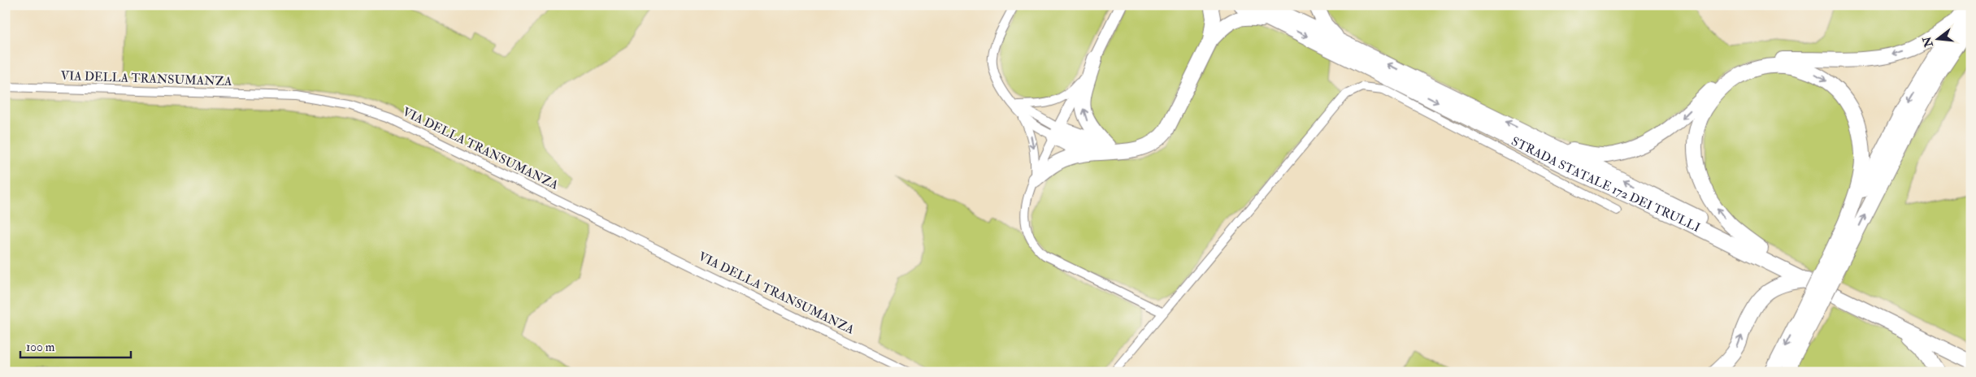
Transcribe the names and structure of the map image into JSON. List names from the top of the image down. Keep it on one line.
{"streets":{"highway":["STRADA STATALE 172 DEI TRULLI"],"street":["VIA DELLA TRANSUMANZA"]},"scale_bar":"100 m","north":"left"}
